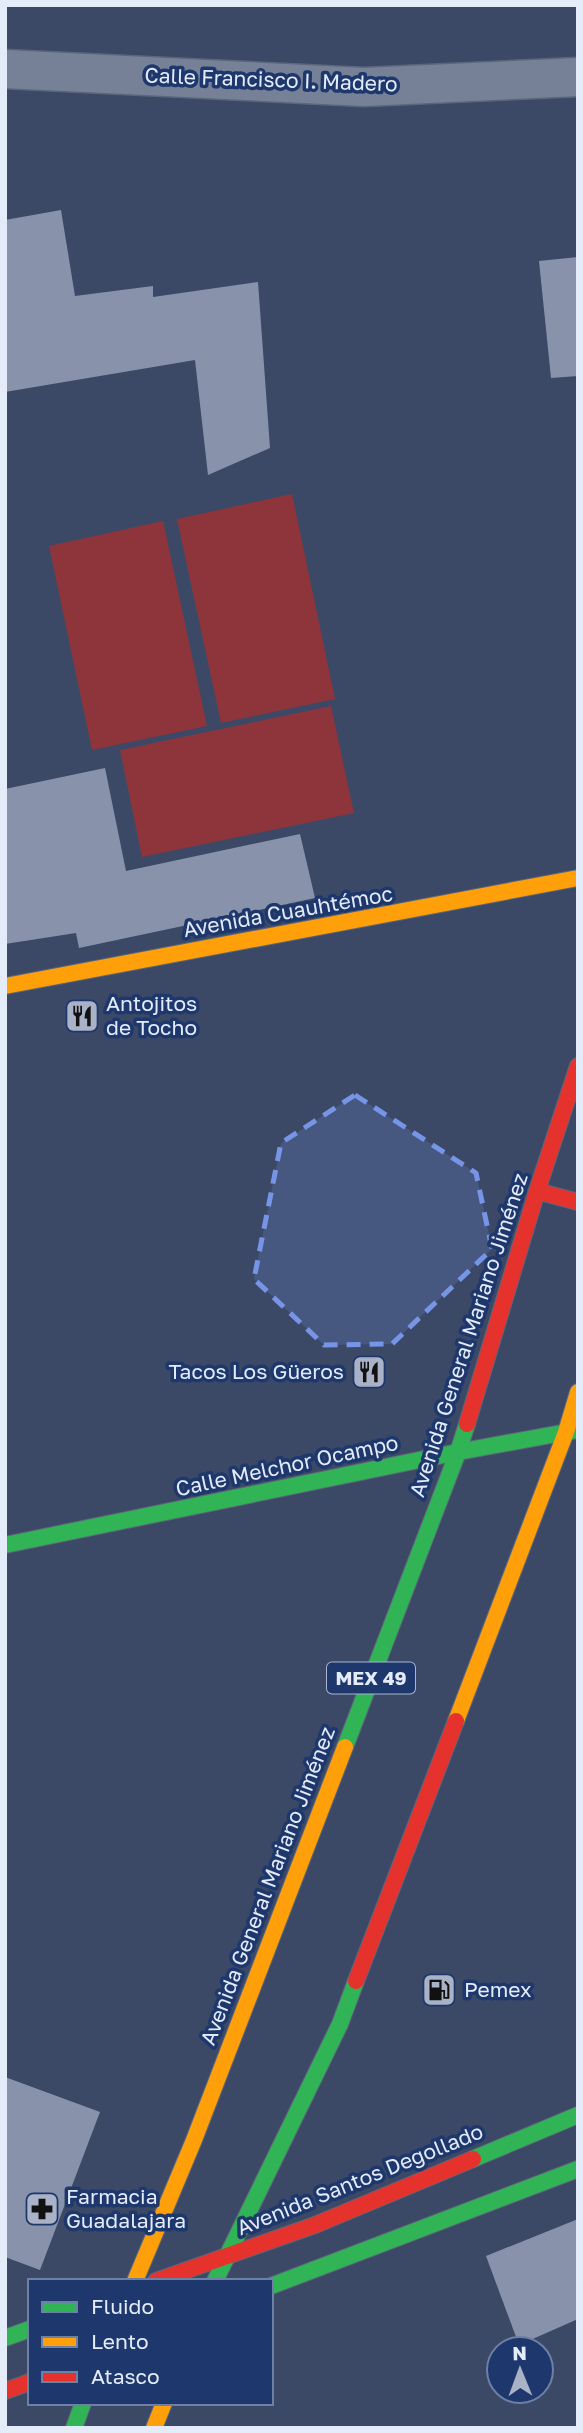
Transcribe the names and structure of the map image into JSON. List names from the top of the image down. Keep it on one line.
{"streets":{"main road":["Avenida Cuauhtémoc","Avenida General Mariano Jiménez","Calle Melchor Ocampo","MEX 49","Avenida Santos Degollado"],"street":["Calle Francisco I. Madero"]},"crossings":[["Avenida General Mariano Jiménez","Calle Melchor Ocampo"]],"places":{"restaurant":["Antojitos de Tocho","Tacos Los Güeros"],"fuel station":["Pemex"],"pharmacy":["Farmacia Guadalajara"]},"legend":["Fluido","Lento","Atasco"],"north":"top"}
